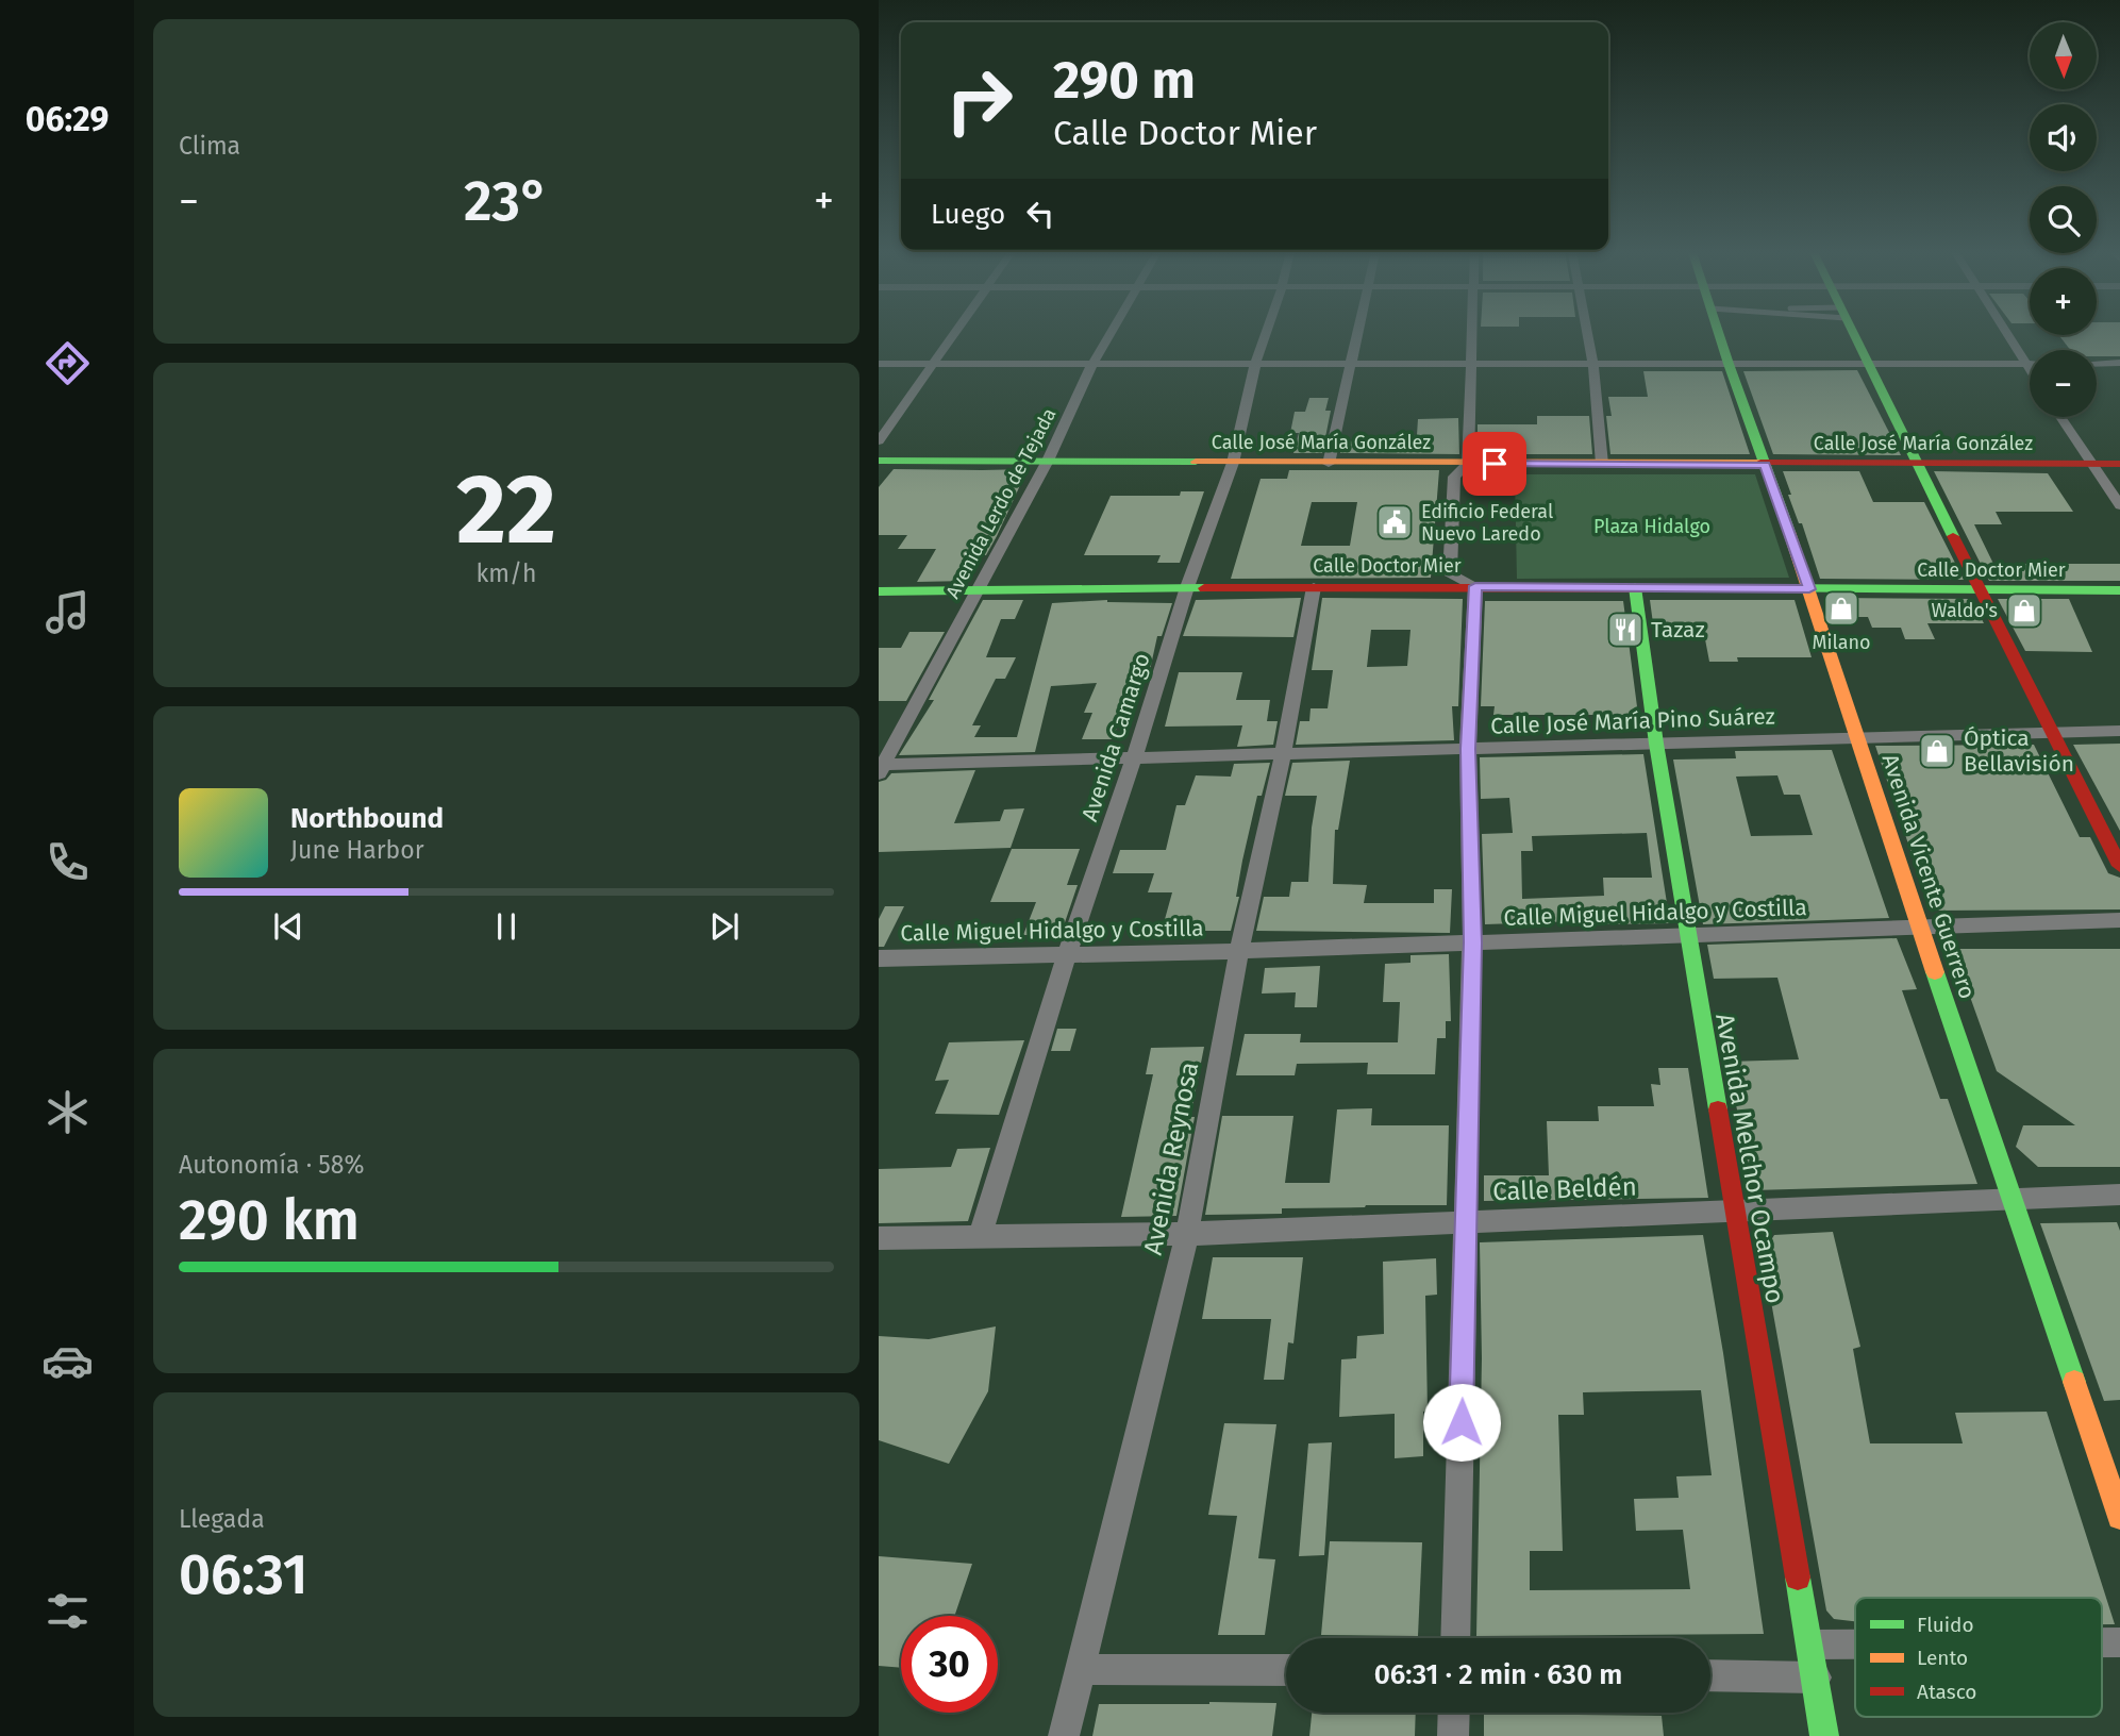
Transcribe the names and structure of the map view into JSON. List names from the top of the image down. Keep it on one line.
{"streets":{"main road":["Calle José María González","Calle Doctor Mier","Avenida Vicente Guerrero","Avenida Melchor Ocampo"],"street":["Avenida Lerdo de Tejada","Calle José María Pino Suárez","Avenida Camargo","Calle Miguel Hidalgo y Costilla","Avenida Reynosa","Calle Beldén"]},"crossings":[["Calle José María González","Avenida Lerdo de Tejada"],["Calle José María González","Avenida Camargo"],["Calle José María González","Avenida Vicente Guerrero"],["Avenida Lerdo de Tejada","Calle Doctor Mier"],["Avenida Lerdo de Tejada","Calle José María Pino Suárez"],["Calle Doctor Mier","Avenida Camargo"],["Calle Doctor Mier","Avenida Vicente Guerrero"],["Calle Doctor Mier","Avenida Reynosa"],["Calle Doctor Mier","Avenida Melchor Ocampo"],["Calle José María Pino Suárez","Avenida Camargo"],["Calle José María Pino Suárez","Avenida Vicente Guerrero"],["Calle José María Pino Suárez","Avenida Reynosa"],["Calle José María Pino Suárez","Avenida Melchor Ocampo"],["Avenida Camargo","Calle Miguel Hidalgo y Costilla"],["Avenida Camargo","Calle Beldén"],["Avenida Vicente Guerrero","Calle Miguel Hidalgo y Costilla"],["Avenida Vicente Guerrero","Calle Beldén"],["Calle Miguel Hidalgo y Costilla","Avenida Reynosa"],["Calle Miguel Hidalgo y Costilla","Avenida Melchor Ocampo"],["Avenida Reynosa","Calle Beldén"],["Avenida Melchor Ocampo","Calle Beldén"]],"parks":["Plaza Hidalgo"],"places":{"public building":["Edificio Federal Nuevo Laredo"],"shop":["Milano","Waldo's","Óptica Bellavisión"],"restaurant":["Tazaz"]},"legend":["Fluido","Lento","Atasco"],"north":"bottom","page":{"tabs":"06:29","tile":["Clima",["22","km/h"],["Autonomía · 58%","290 km"],["Llegada","06:31"]],"map_buttons":["+","−"],"turn":["290 m","Calle Doctor Mier"],"heat":["−","23°","+"],"then":"Luego","song":["Northbound","June Harbor"],"limit":"30","trip":"06:31 · 2 min · 630 m"}}
